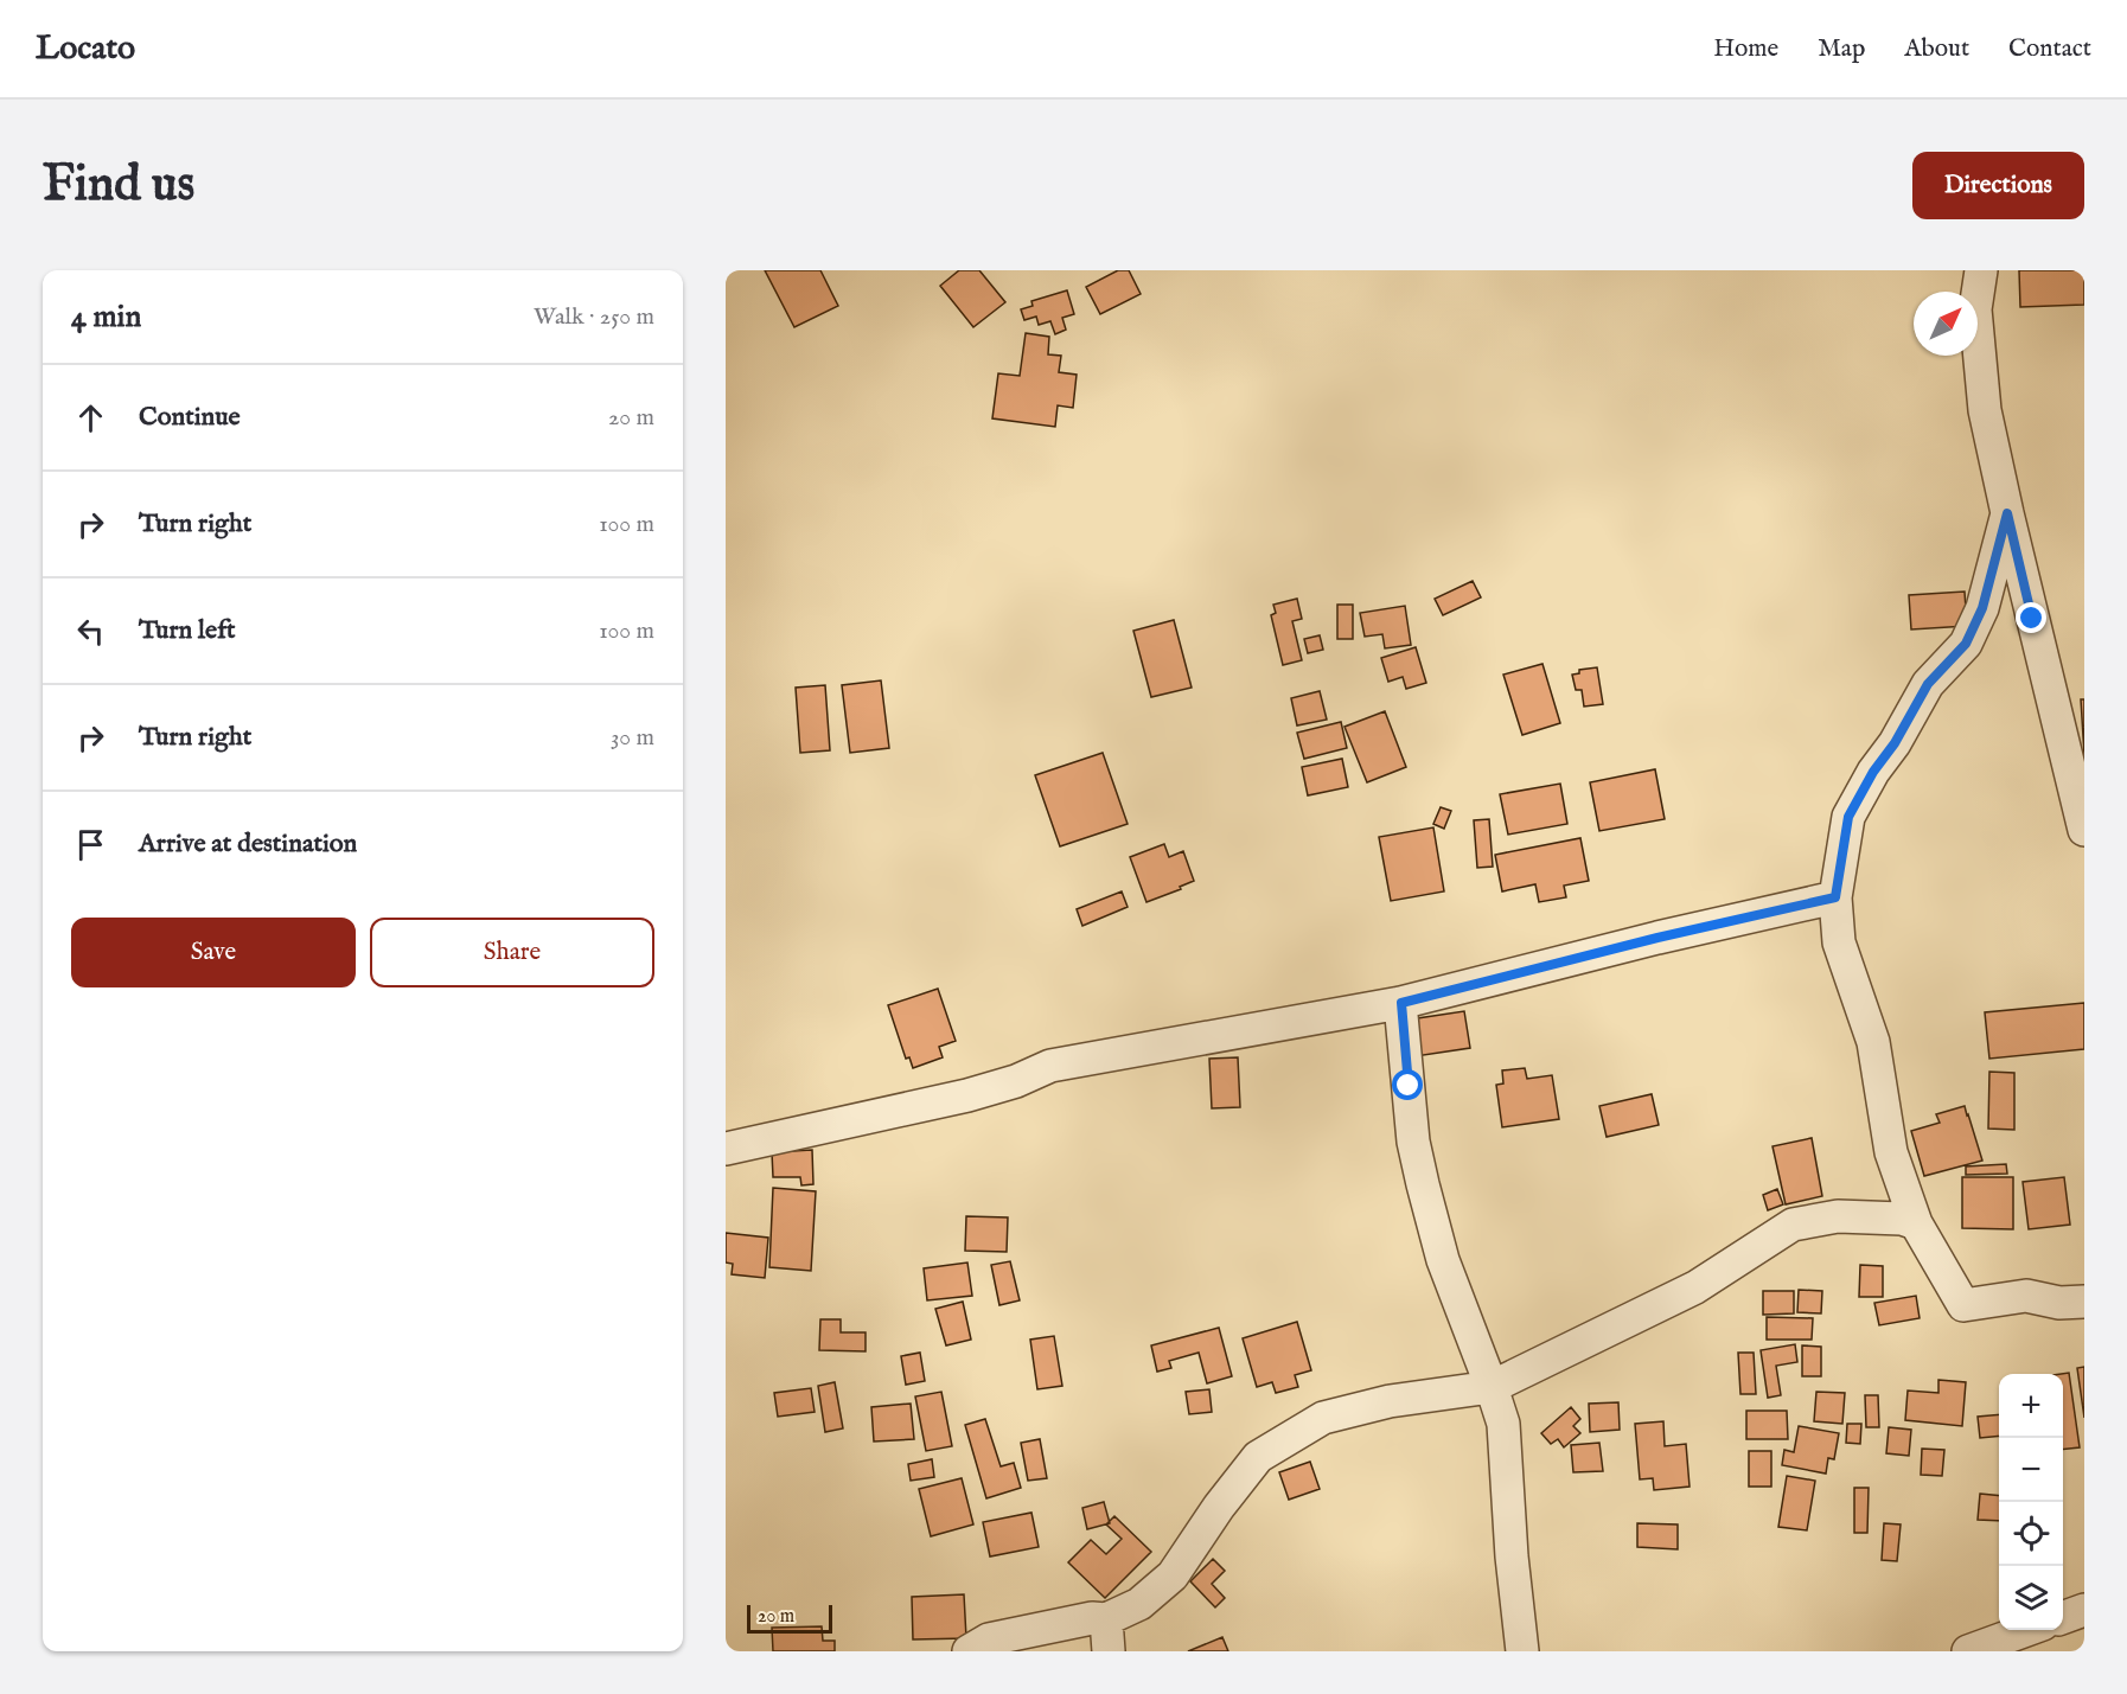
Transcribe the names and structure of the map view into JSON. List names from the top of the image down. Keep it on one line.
{"scale_bar":"20 m","north":"top right","page":{"header":"Locato","nav":["Home","Map","About","Contact"],"buttons":["Directions",["Save","Share"]],"title":"Find us","heading":["4 min","Walk · 250 m"],"list":[["Continue","20 m"],["Turn right","100 m"],["Turn left","100 m"],["Turn right","30 m"],"Arrive at destination"],"map_buttons":["+","−"],"scale":"20 m"}}
